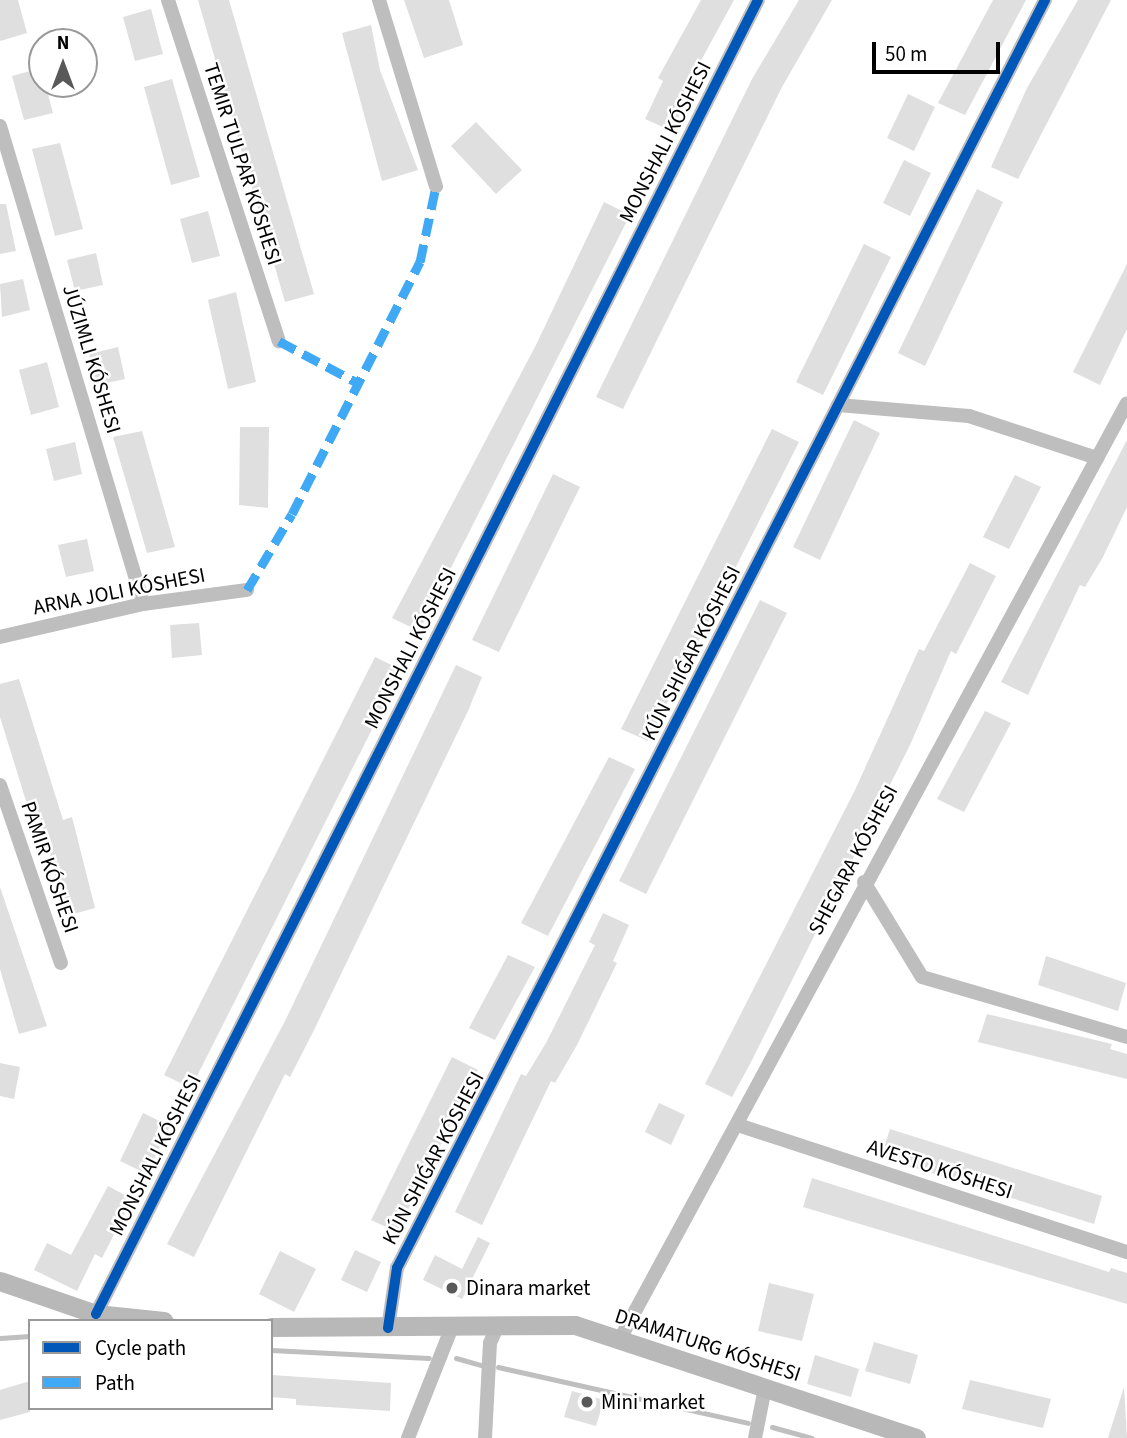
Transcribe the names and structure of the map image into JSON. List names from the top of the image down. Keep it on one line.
{"streets":{"street":["TEMIR TULPAR KÓSHESI","JÚZIMLI KÓSHESI","SHEGARA KÓSHESI","PAMIR KÓSHESI","AVESTO KÓSHESI","DRAMATURG KÓSHESI"],"cycle path":["MONSHALI KÓSHESI","KÚN SHIǴAR KÓSHESI"]},"crossings":[["SHEGARA KÓSHESI","AVESTO KÓSHESI"],["SHEGARA KÓSHESI","DRAMATURG KÓSHESI"]],"places":["Dinara market","Mini market"],"legend":["Cycle path","Path"],"scale_bar":"50 m","north":"top"}
